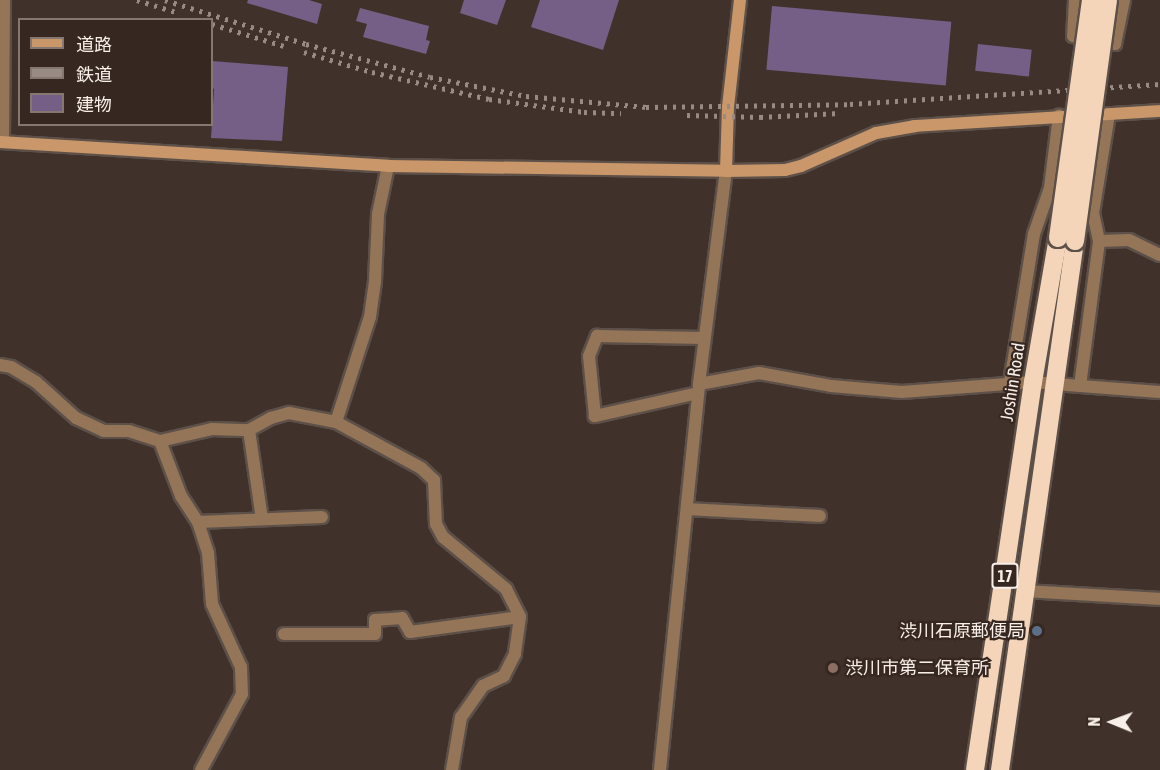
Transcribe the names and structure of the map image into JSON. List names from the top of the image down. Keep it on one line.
{"streets":{"highway":["Joshin Road","17"]},"places":["渋川石原郵便局","渋川市第二保育所"],"legend":["道路","鉄道","建物"],"north":"left"}
